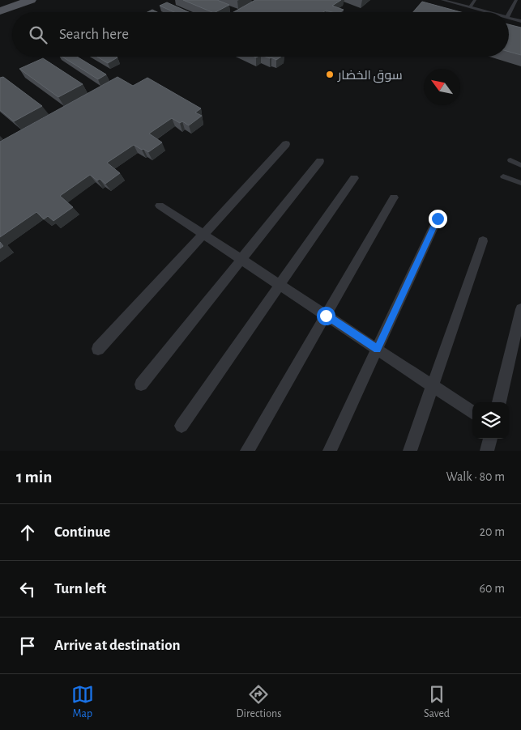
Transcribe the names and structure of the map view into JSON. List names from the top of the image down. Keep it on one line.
{"places":["سوق الخضار"],"north":"top left","page":{"search":"Search here","heading":["1 min","Walk · 80 m"],"list":[["Continue","20 m"],["Turn left","60 m"],"Arrive at destination"],"nav":["Map","Directions","Saved"]}}
